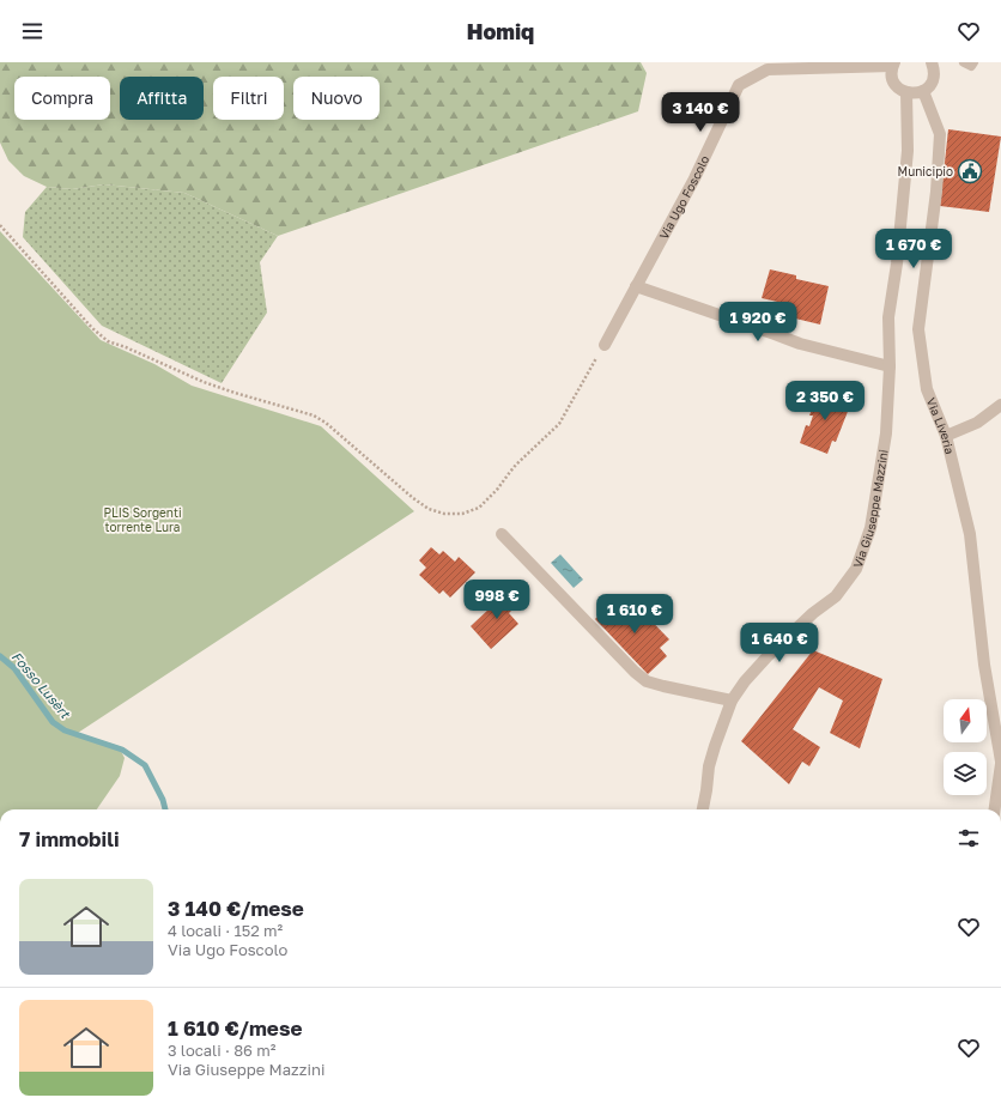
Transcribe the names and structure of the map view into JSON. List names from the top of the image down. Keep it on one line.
{"streets":{"street":["Via Ugo Foscolo","Via Liveria","Via Giuseppe Mazzini"]},"water":["Fosso Lusèrt"],"parks":["PLIS Sorgenti torrente Lura"],"places":{"public building":["Municipio"]},"north":"top","page":{"header":"Homiq","chip":["Compra","Affitta","Filtri","Nuovo"],"price":["3 140 €","1 670 €","1 920 €","2 350 €","998 €","1 610 €","1 640 €"],"heading":"7 immobili","list":[{"name":"3 140 €/mese","note":"4 locali · 152 m² · Via Ugo Foscolo"},{"name":"1 610 €/mese","note":"3 locali · 86 m² · Via Giuseppe Mazzini"}]}}
